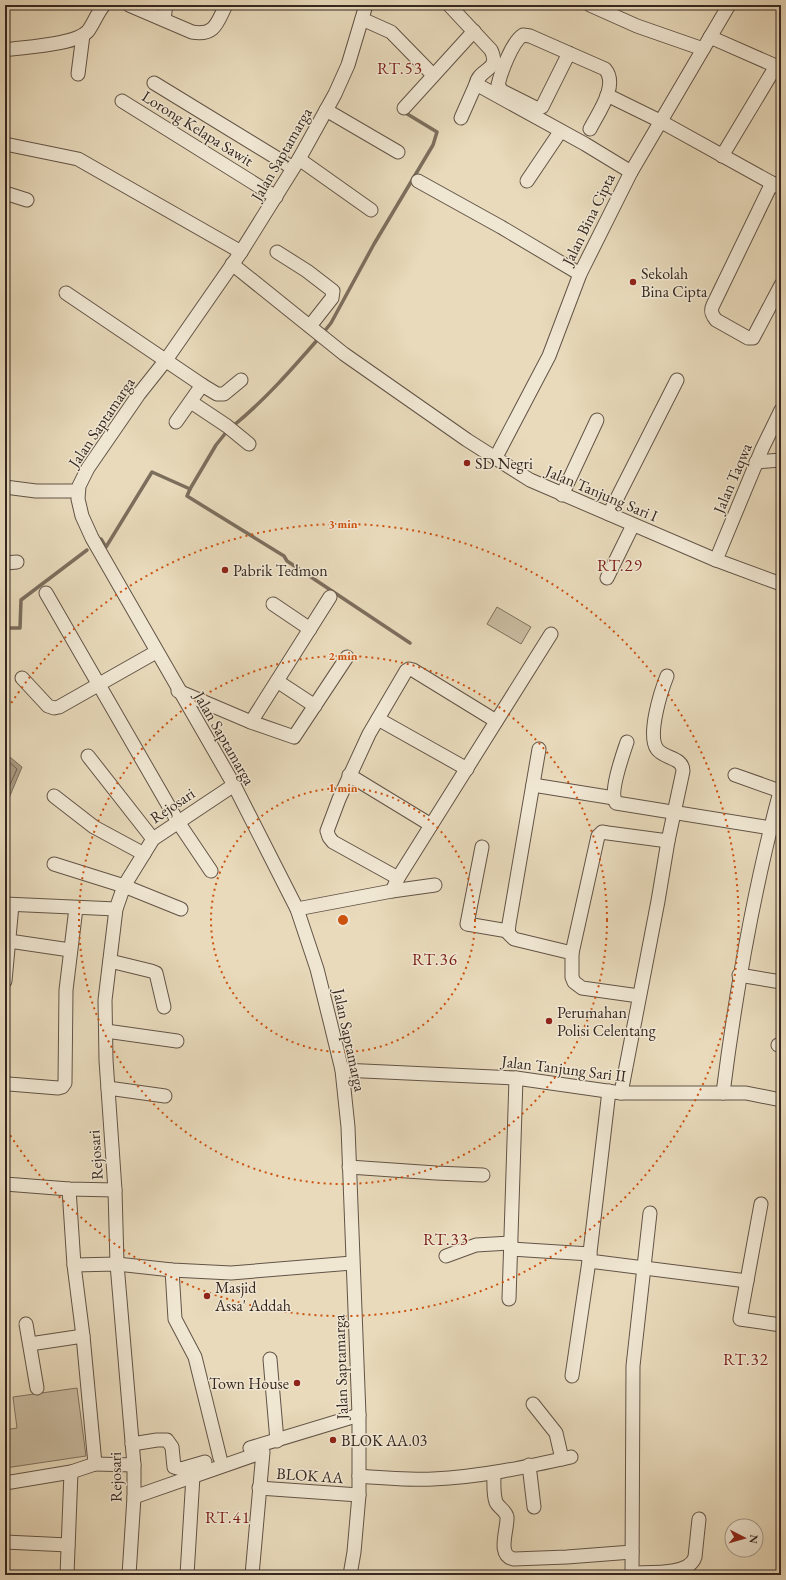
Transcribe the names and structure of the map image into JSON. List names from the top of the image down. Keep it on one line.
{"streets":{"street":["Lorong Kelapa Sawit","Jalan Saptamarga","Jalan Bina Cipta","Jalan Taqwa","Jalan Tanjung Sari I","Rejosari","Jalan Tanjung Sari II","BLOK AA"]},"crossings":[["Lorong Kelapa Sawit","Jalan Saptamarga"],["Jalan Saptamarga","Jalan Tanjung Sari I"],["Jalan Saptamarga","Rejosari"],["Jalan Saptamarga","Jalan Tanjung Sari II"],["Jalan Saptamarga","BLOK AA"],["Jalan Bina Cipta","Jalan Tanjung Sari I"],["Jalan Taqwa","Jalan Tanjung Sari I"]],"districts":["RT.53","RT.29","RT.36","RT.33","RT.32","RT.41"],"places":["Sekolah Bina Cipta","SD Negri","Pabrik Tedmon","Perumahan Polisi Celentang","Masjid Assa' Addah","Town House","BLOK AA.03"],"north":"right","rings":["3 min","2 min","1 min"]}
